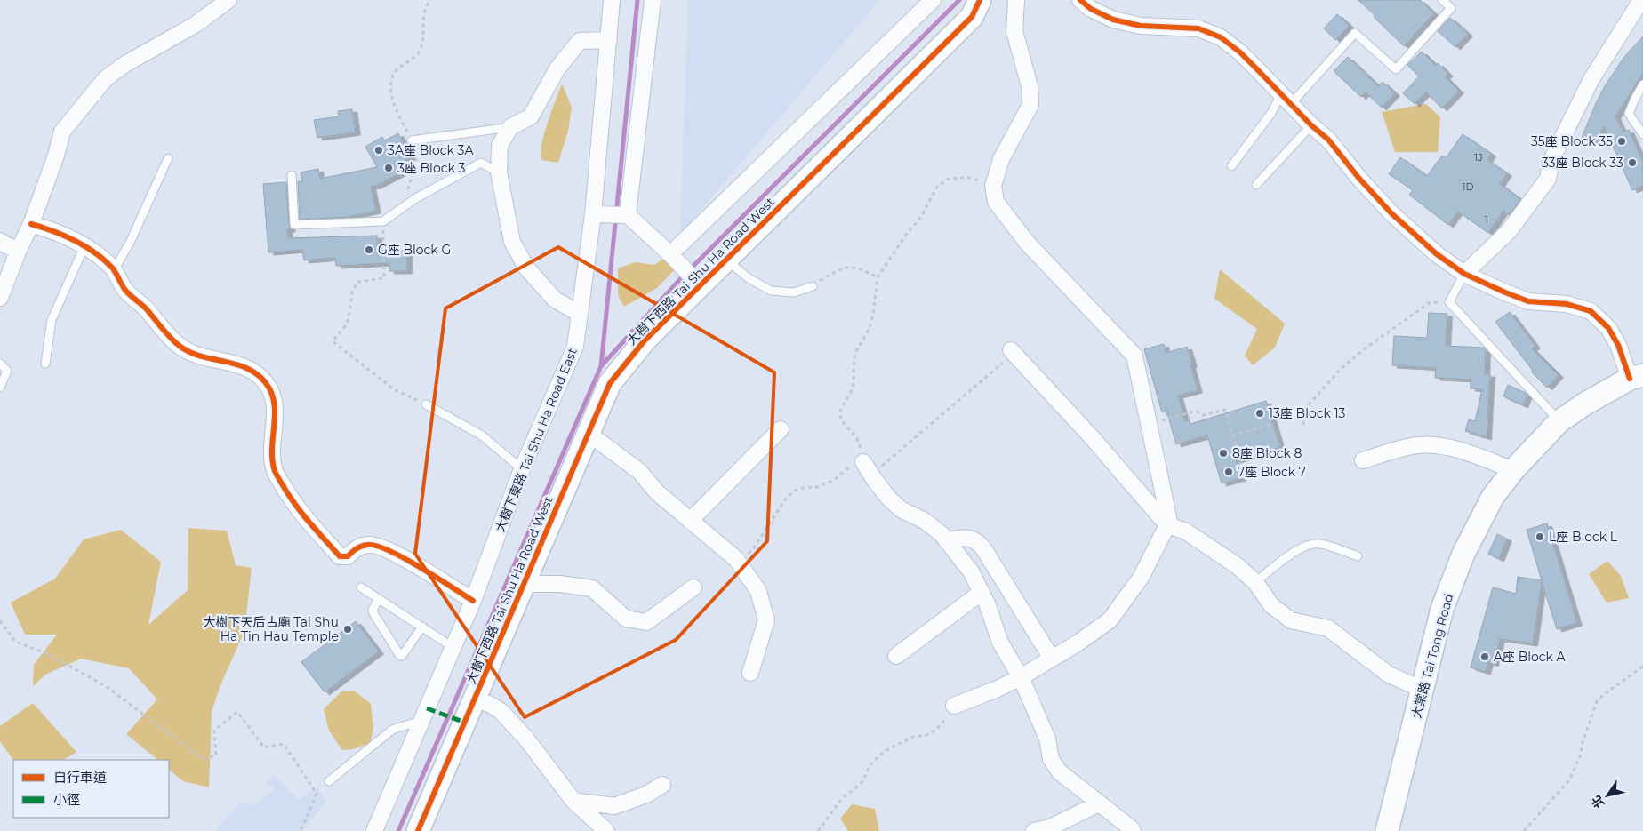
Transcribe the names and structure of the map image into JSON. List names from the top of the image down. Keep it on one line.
{"streets":{"street":["大樹下西路 Tai Shu Ha Road West","大樹下東路 Tai Shu Ha Road East","大棠路 Tai Tong Road"]},"places":["35座 Block 35","3A座 Block 3A","33座 Block 33","3座 Block 3","G座 Block G","13座 Block 13","8座 Block 8","7座 Block 7","L座 Block L","大樹下天后古廟 Tai Shu Ha Tin Hau Temple","A座 Block A"],"house_numbers":["1J","1D","1"],"legend":["自行車道","小徑"],"north":"bottom left"}
